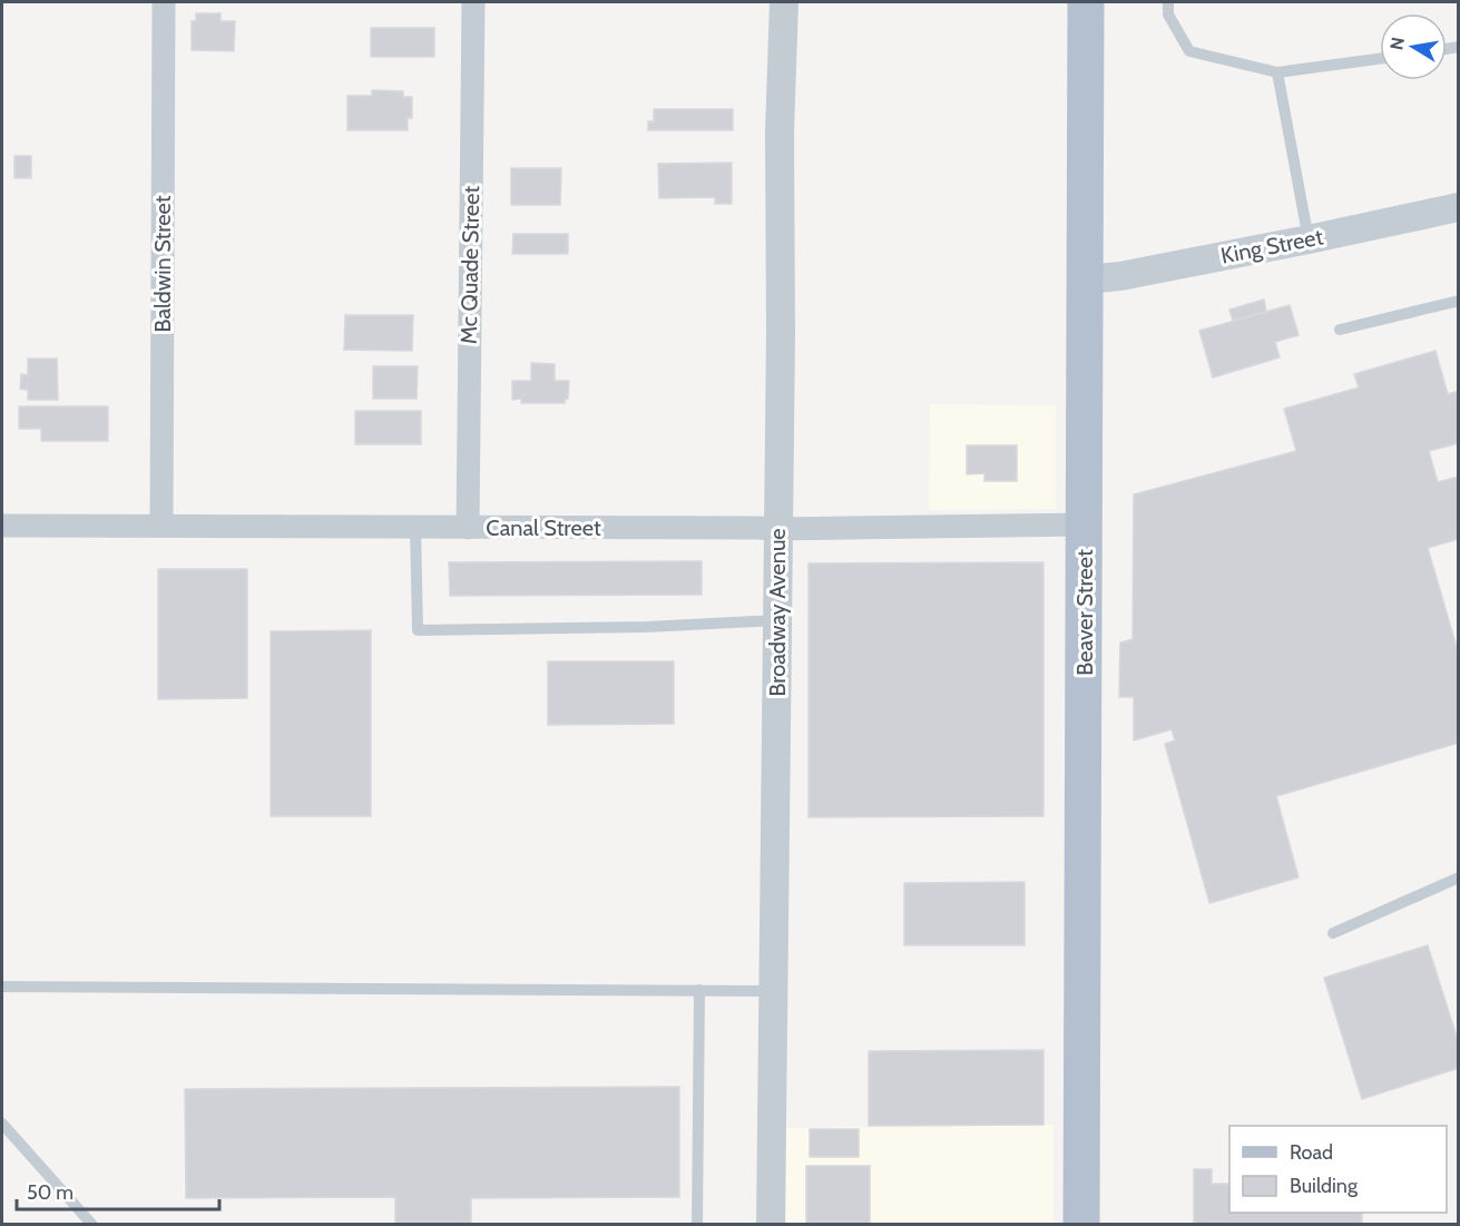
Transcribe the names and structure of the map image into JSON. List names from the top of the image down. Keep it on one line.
{"streets":{"main road":["Beaver Street"],"street":["King Street","Baldwin Street","Mc Quade Street","Canal Street","Broadway Avenue"]},"crossings":[["King Street","Beaver Street"],["Baldwin Street","Canal Street"],["Mc Quade Street","Canal Street"],["Canal Street","Broadway Avenue"],["Canal Street","Beaver Street"]],"legend":["Road","Building"],"scale_bar":"50 m","north":"left"}
